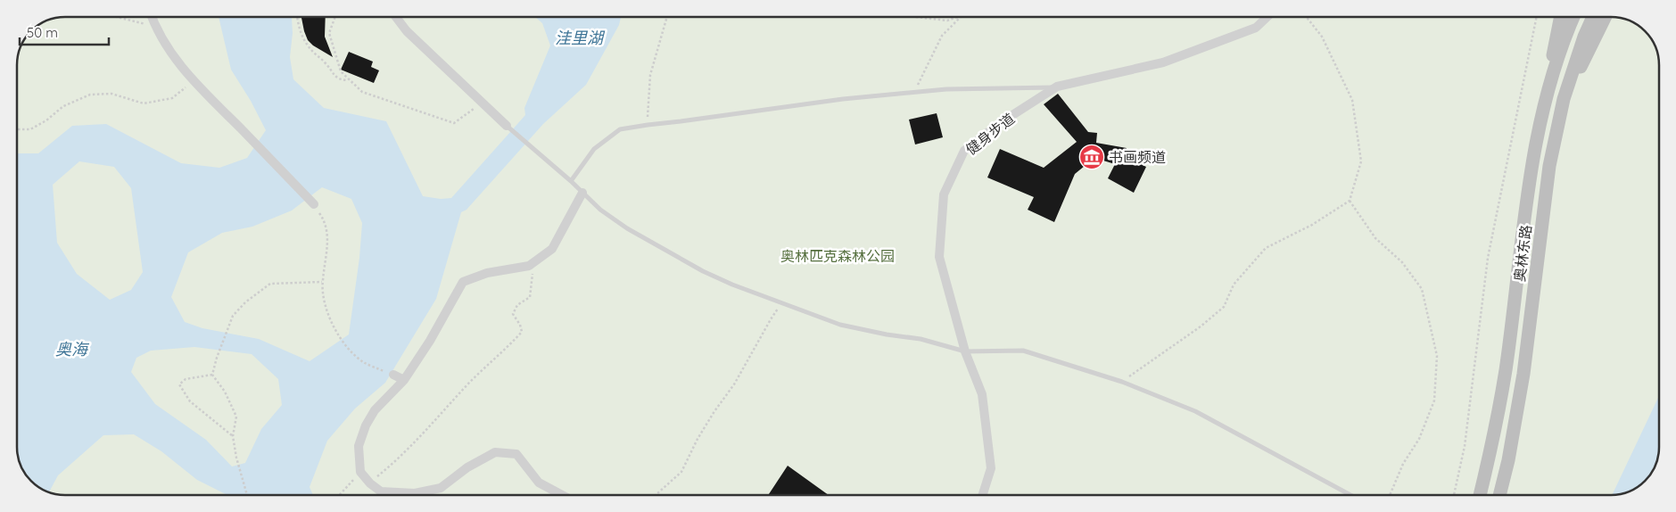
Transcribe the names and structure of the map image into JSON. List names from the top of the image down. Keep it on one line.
{"streets":{"main road":["奥林东路"],"street":["健身步道"]},"water":["洼里湖","奥海"],"parks":["奥林匹克森林公园"],"places":{"museum":["书画频道"]},"scale_bar":"50 m"}
